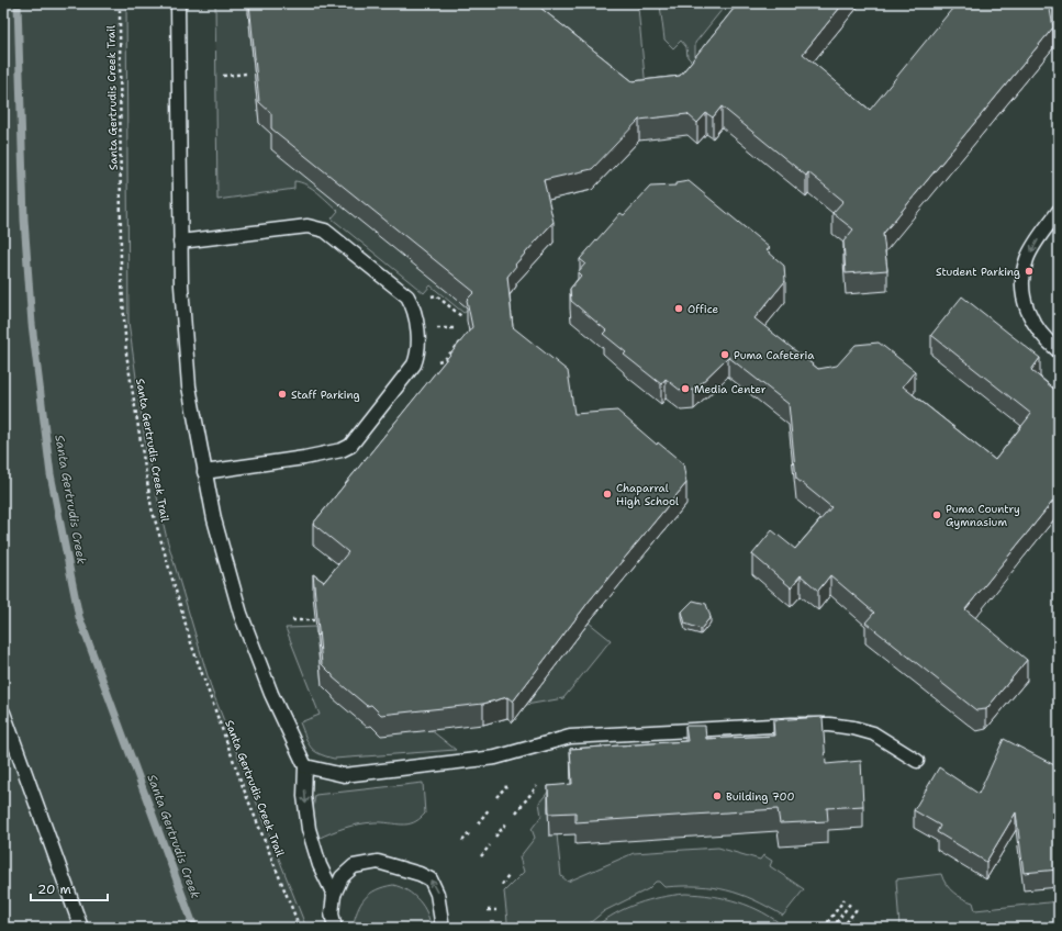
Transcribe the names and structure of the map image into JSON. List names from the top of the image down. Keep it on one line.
{"streets":{"path":["Santa Gertrudis Creek Trail"]},"water":["Santa Gertrudis Creek"],"places":["Student Parking","Office","Puma Cafeteria","Media Center","Staff Parking","Chaparral High School","Puma Country Gymnasium","Building 700"],"scale_bar":"20 m"}
